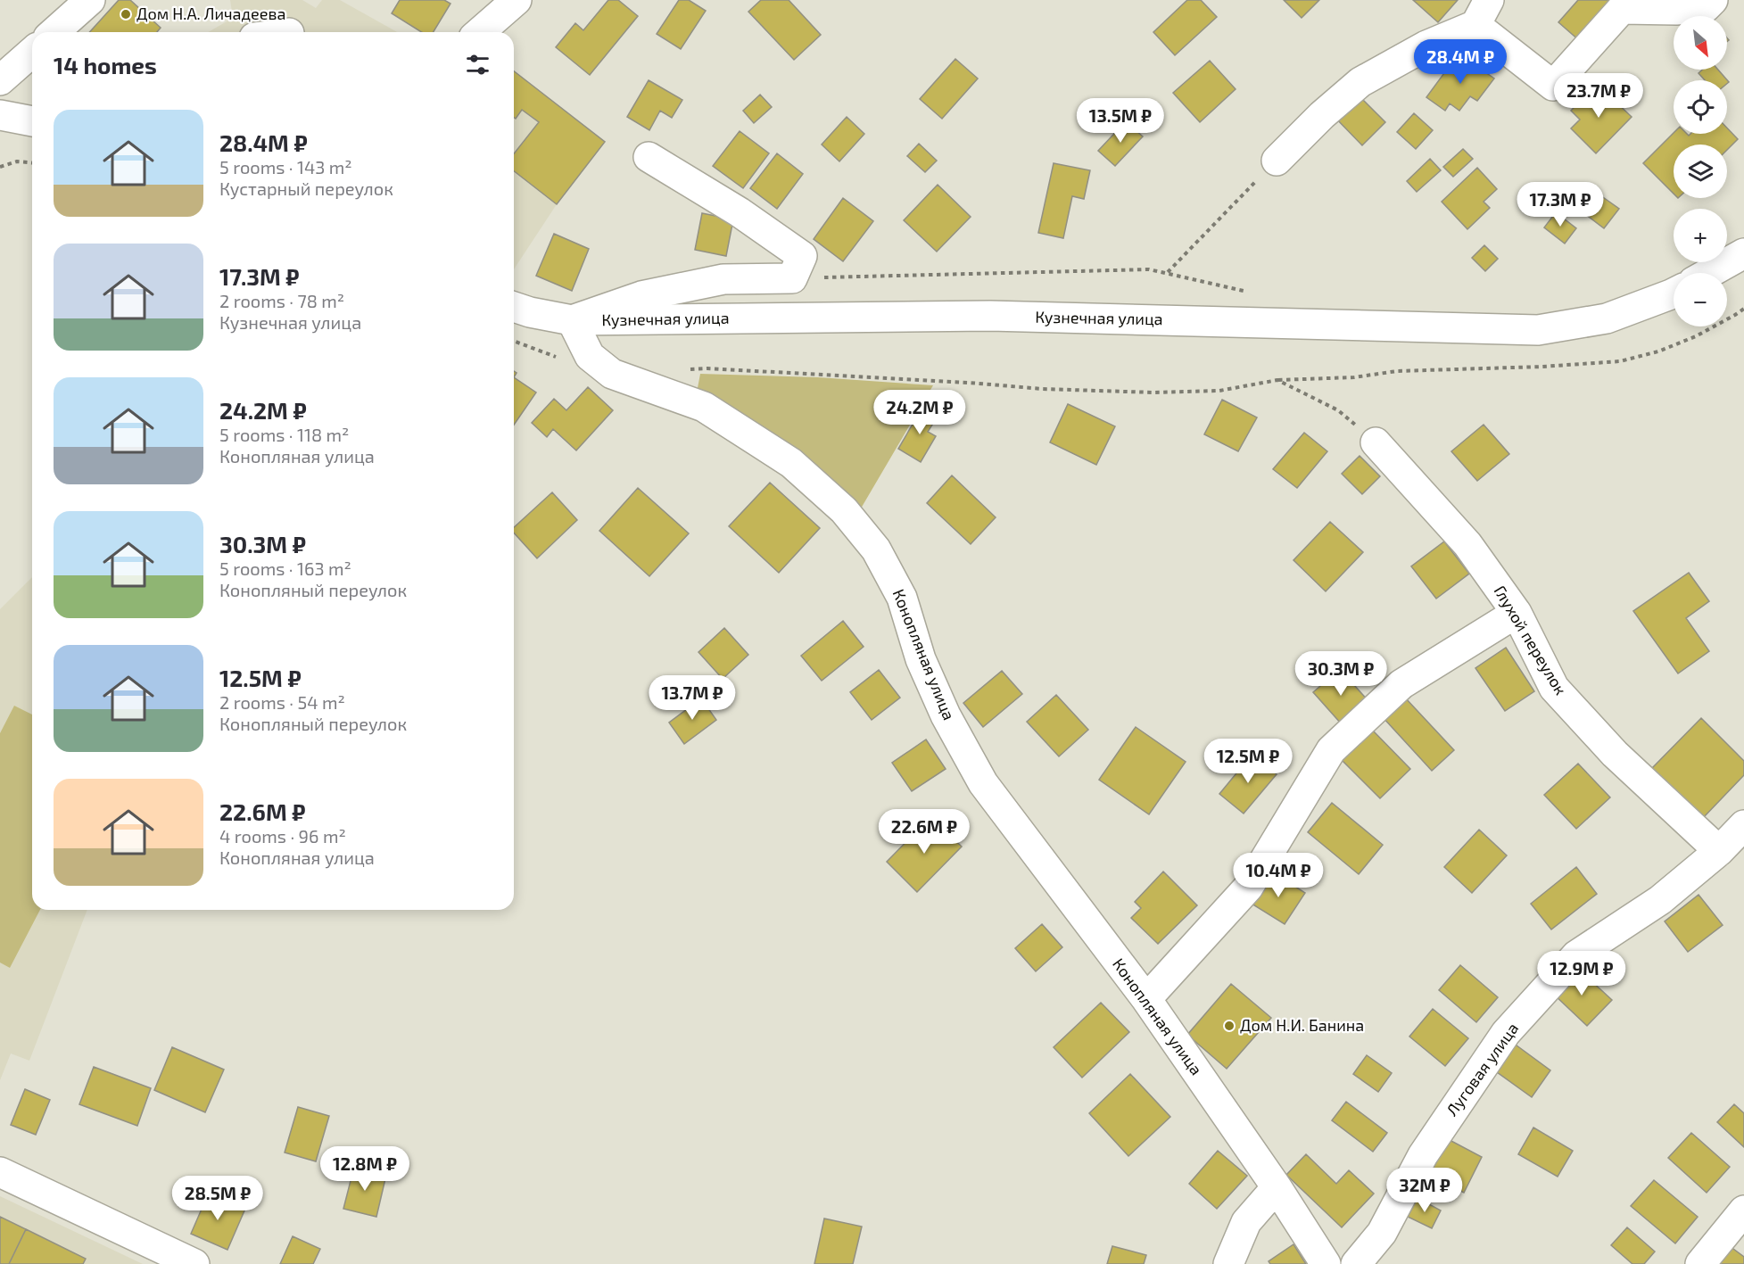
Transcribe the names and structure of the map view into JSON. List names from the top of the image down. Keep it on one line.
{"streets":{"street":["Кузнечная улица","Глухой переулок","Конопляная улица","Луговая улица"]},"crossings":[["Кузнечная улица","Конопляная улица"],["Глухой переулок","Луговая улица"]],"places":["Дом Н.А. Личадеева","Дом Н.И. Банина"],"north":"bottom right","page":{"map_buttons":["+","−"],"heading":"14 homes","price":["28.4M ₽","23.7M ₽","13.5M ₽","17.3M ₽","24.2M ₽","30.3M ₽","13.7M ₽","12.5M ₽","22.6M ₽","10.4M ₽","12.9M ₽","12.8M ₽","32M ₽","28.5M ₽"],"list":[{"name":"28.4M ₽","note":"5 rooms · 143 m² · Кустарный переулок"},{"name":"17.3M ₽","note":"2 rooms · 78 m² · Кузнечная улица"},{"name":"24.2M ₽","note":"5 rooms · 118 m² · Конопляная улица"},{"name":"30.3M ₽","note":"5 rooms · 163 m² · Конопляный переулок"},{"name":"12.5M ₽","note":"2 rooms · 54 m² · Конопляный переулок"},{"name":"22.6M ₽","note":"4 rooms · 96 m² · Конопляная улица"}]}}
